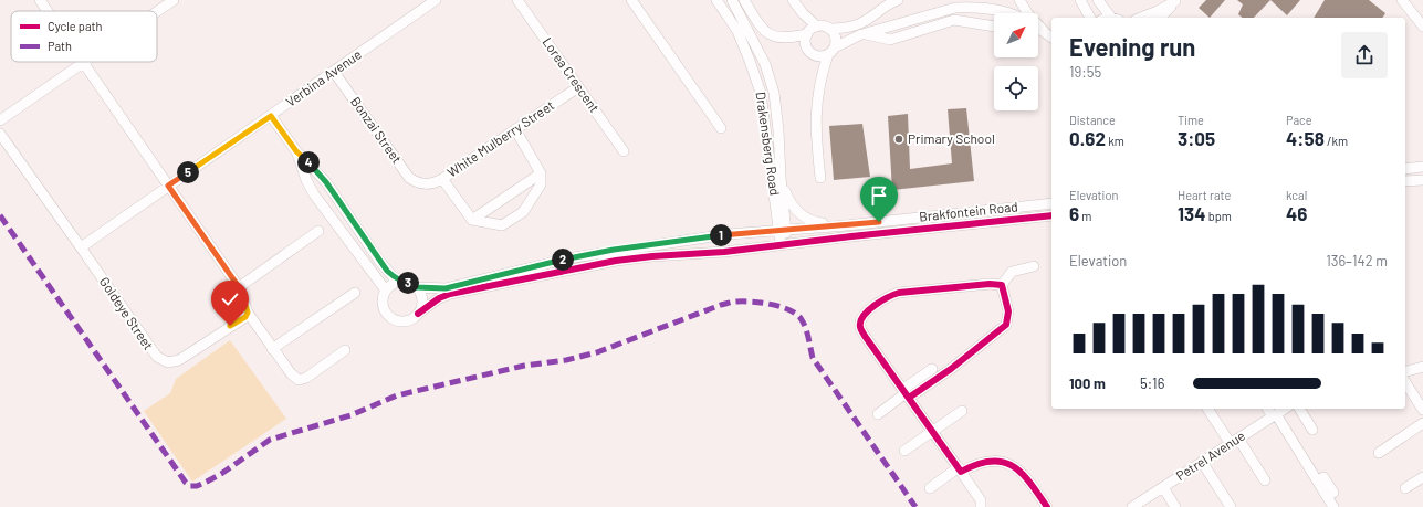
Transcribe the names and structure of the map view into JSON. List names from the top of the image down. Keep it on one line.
{"streets":{"street":["Lorea Crescent","Verbina Avenue","Bonzai Street","White Mulberry Street","Drakensberg Road","Brakfontein Road","Goldeye Street","Petrel Avenue"]},"crossings":[["Lorea Crescent","White Mulberry Street"],["Verbina Avenue","Bonzai Street"],["Verbina Avenue","Goldeye Street"],["Bonzai Street","White Mulberry Street"],["Drakensberg Road","Brakfontein Road"]],"places":["Primary School"],"legend":["Cycle path","Path"],"north":"top right","page":{"heading":["Evening run","19:55"],"stats":[["Distance","0.62 km"],["Time","3:05"],["Pace","4:58 /km"],["Elevation","6 m"],["Heart rate","134 bpm"],["kcal","46"]],"pins":["4","5","1","2","3"],"chart":["Elevation","136–142 m"],"list":[{"name":"100 m","note":"5:16"}]}}
